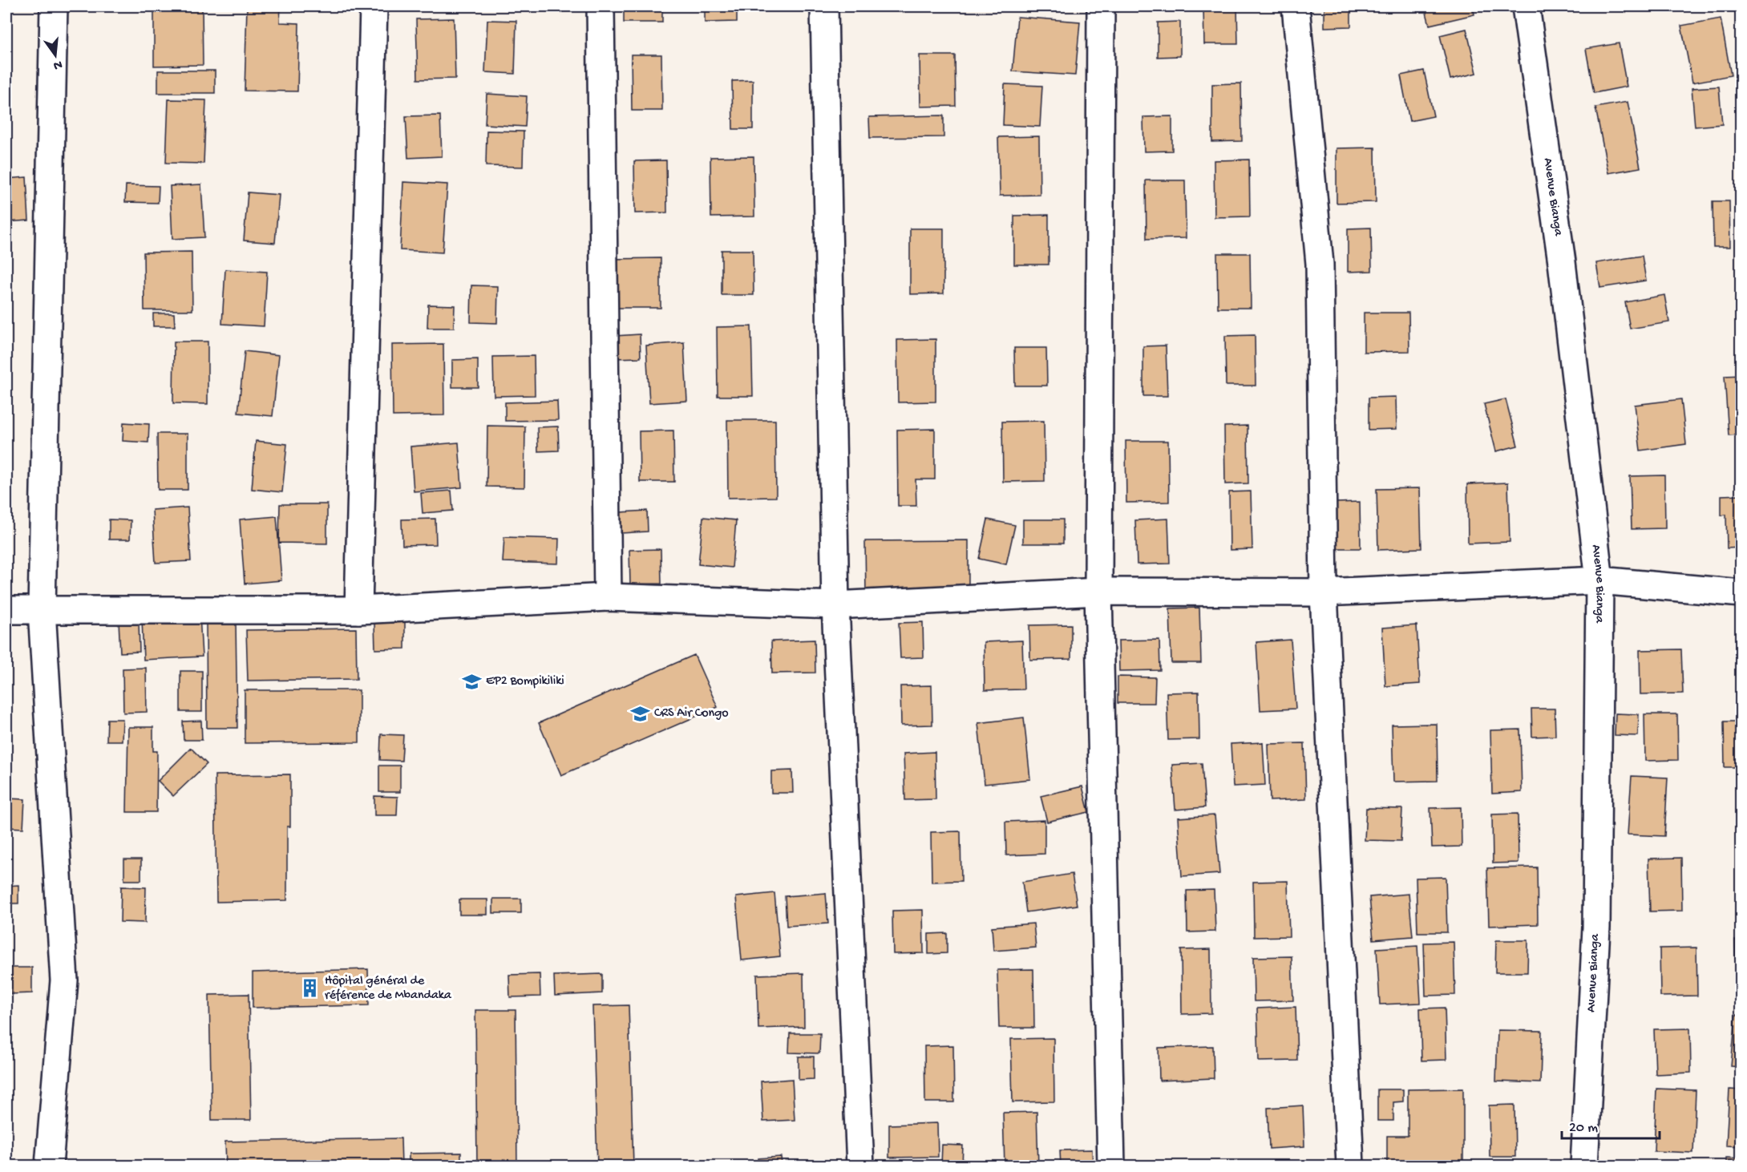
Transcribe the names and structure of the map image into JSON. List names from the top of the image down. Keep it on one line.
{"streets":{"street":["Avenue Bianga"]},"places":{"school or university":["EP2 Bompikiliki","CRS Air Congo"],"building":["Hôpital général de référence de Mbandaka"]},"scale_bar":"20 m","north":"bottom"}
